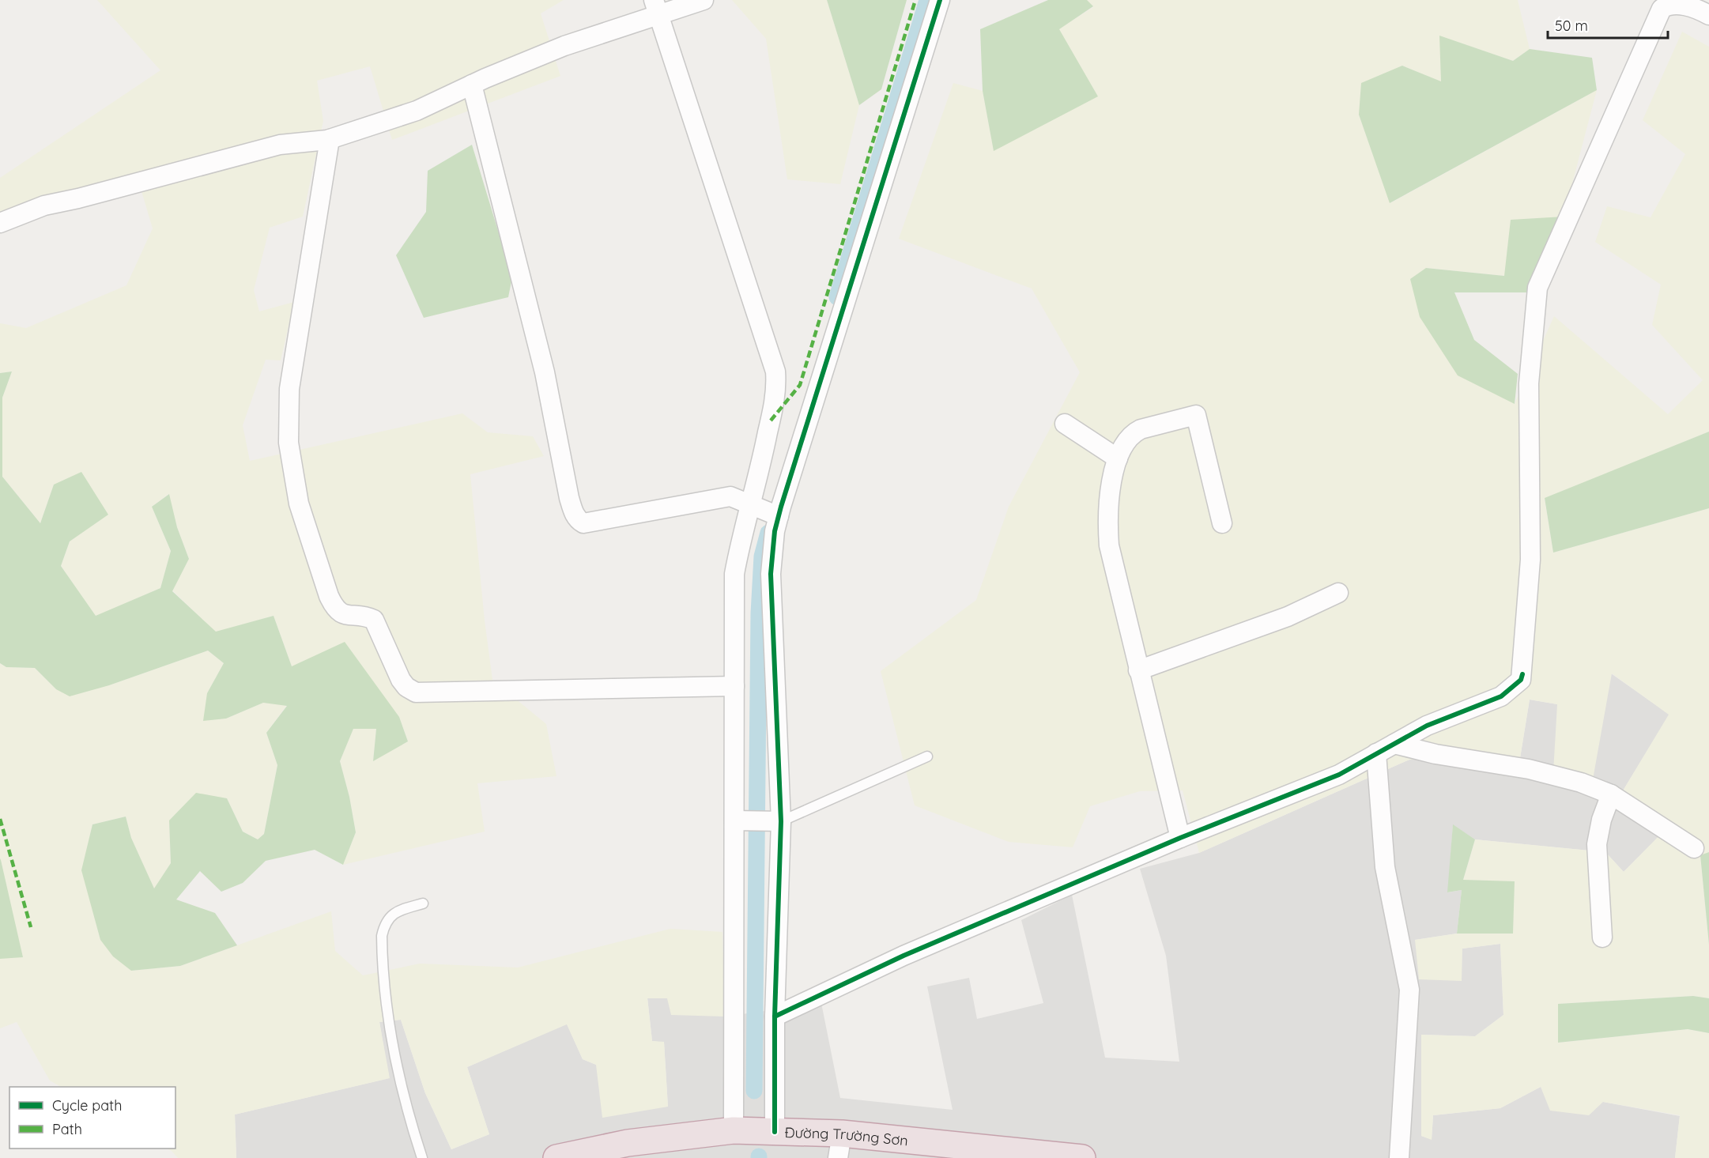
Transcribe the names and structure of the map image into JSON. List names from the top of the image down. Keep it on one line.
{"streets":{"highway":["Đường Trường Sơn"]},"legend":["Cycle path","Path"],"scale_bar":"50 m"}
